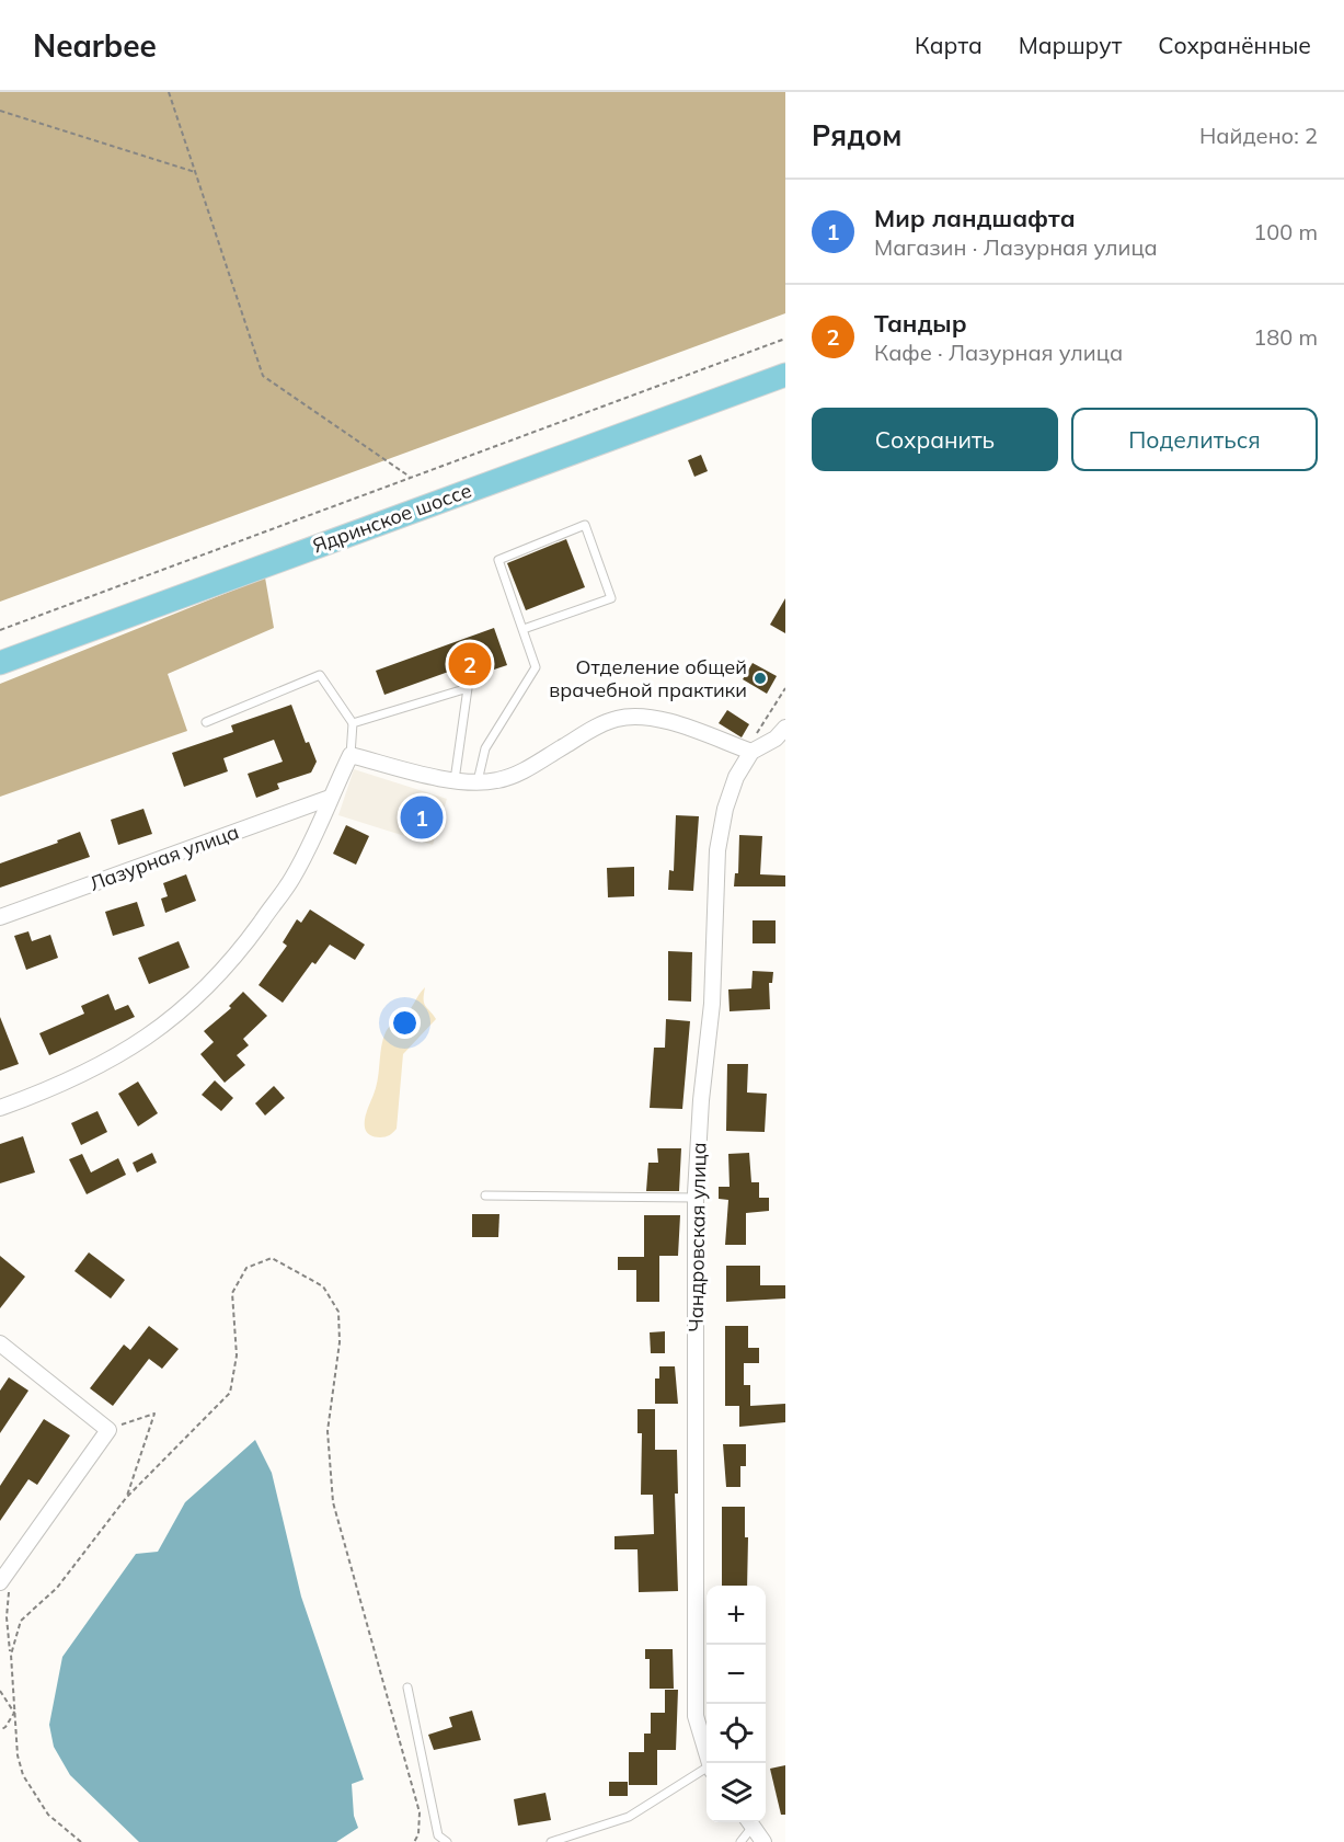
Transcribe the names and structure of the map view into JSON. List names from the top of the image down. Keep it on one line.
{"streets":{"main road":["Ядринское шоссе"],"street":["Лазурная улица","Чандровская улица"]},"places":["Отделение общей врачебной практики"],"page":{"header":"Nearbee","nav":["Карта","Маршрут","Сохранённые"],"heading":["Рядом","Найдено: 2"],"list":[{"mark":"1","name":"Мир ландшафта","note":"Магазин · Лазурная улица","value":"100 m"},{"mark":"2","name":"Тандыр","note":"Кафе · Лазурная улица","value":"180 m"}],"buttons":["Сохранить","Поделиться"],"pins":["2","1"],"map_buttons":["+","−"]}}
